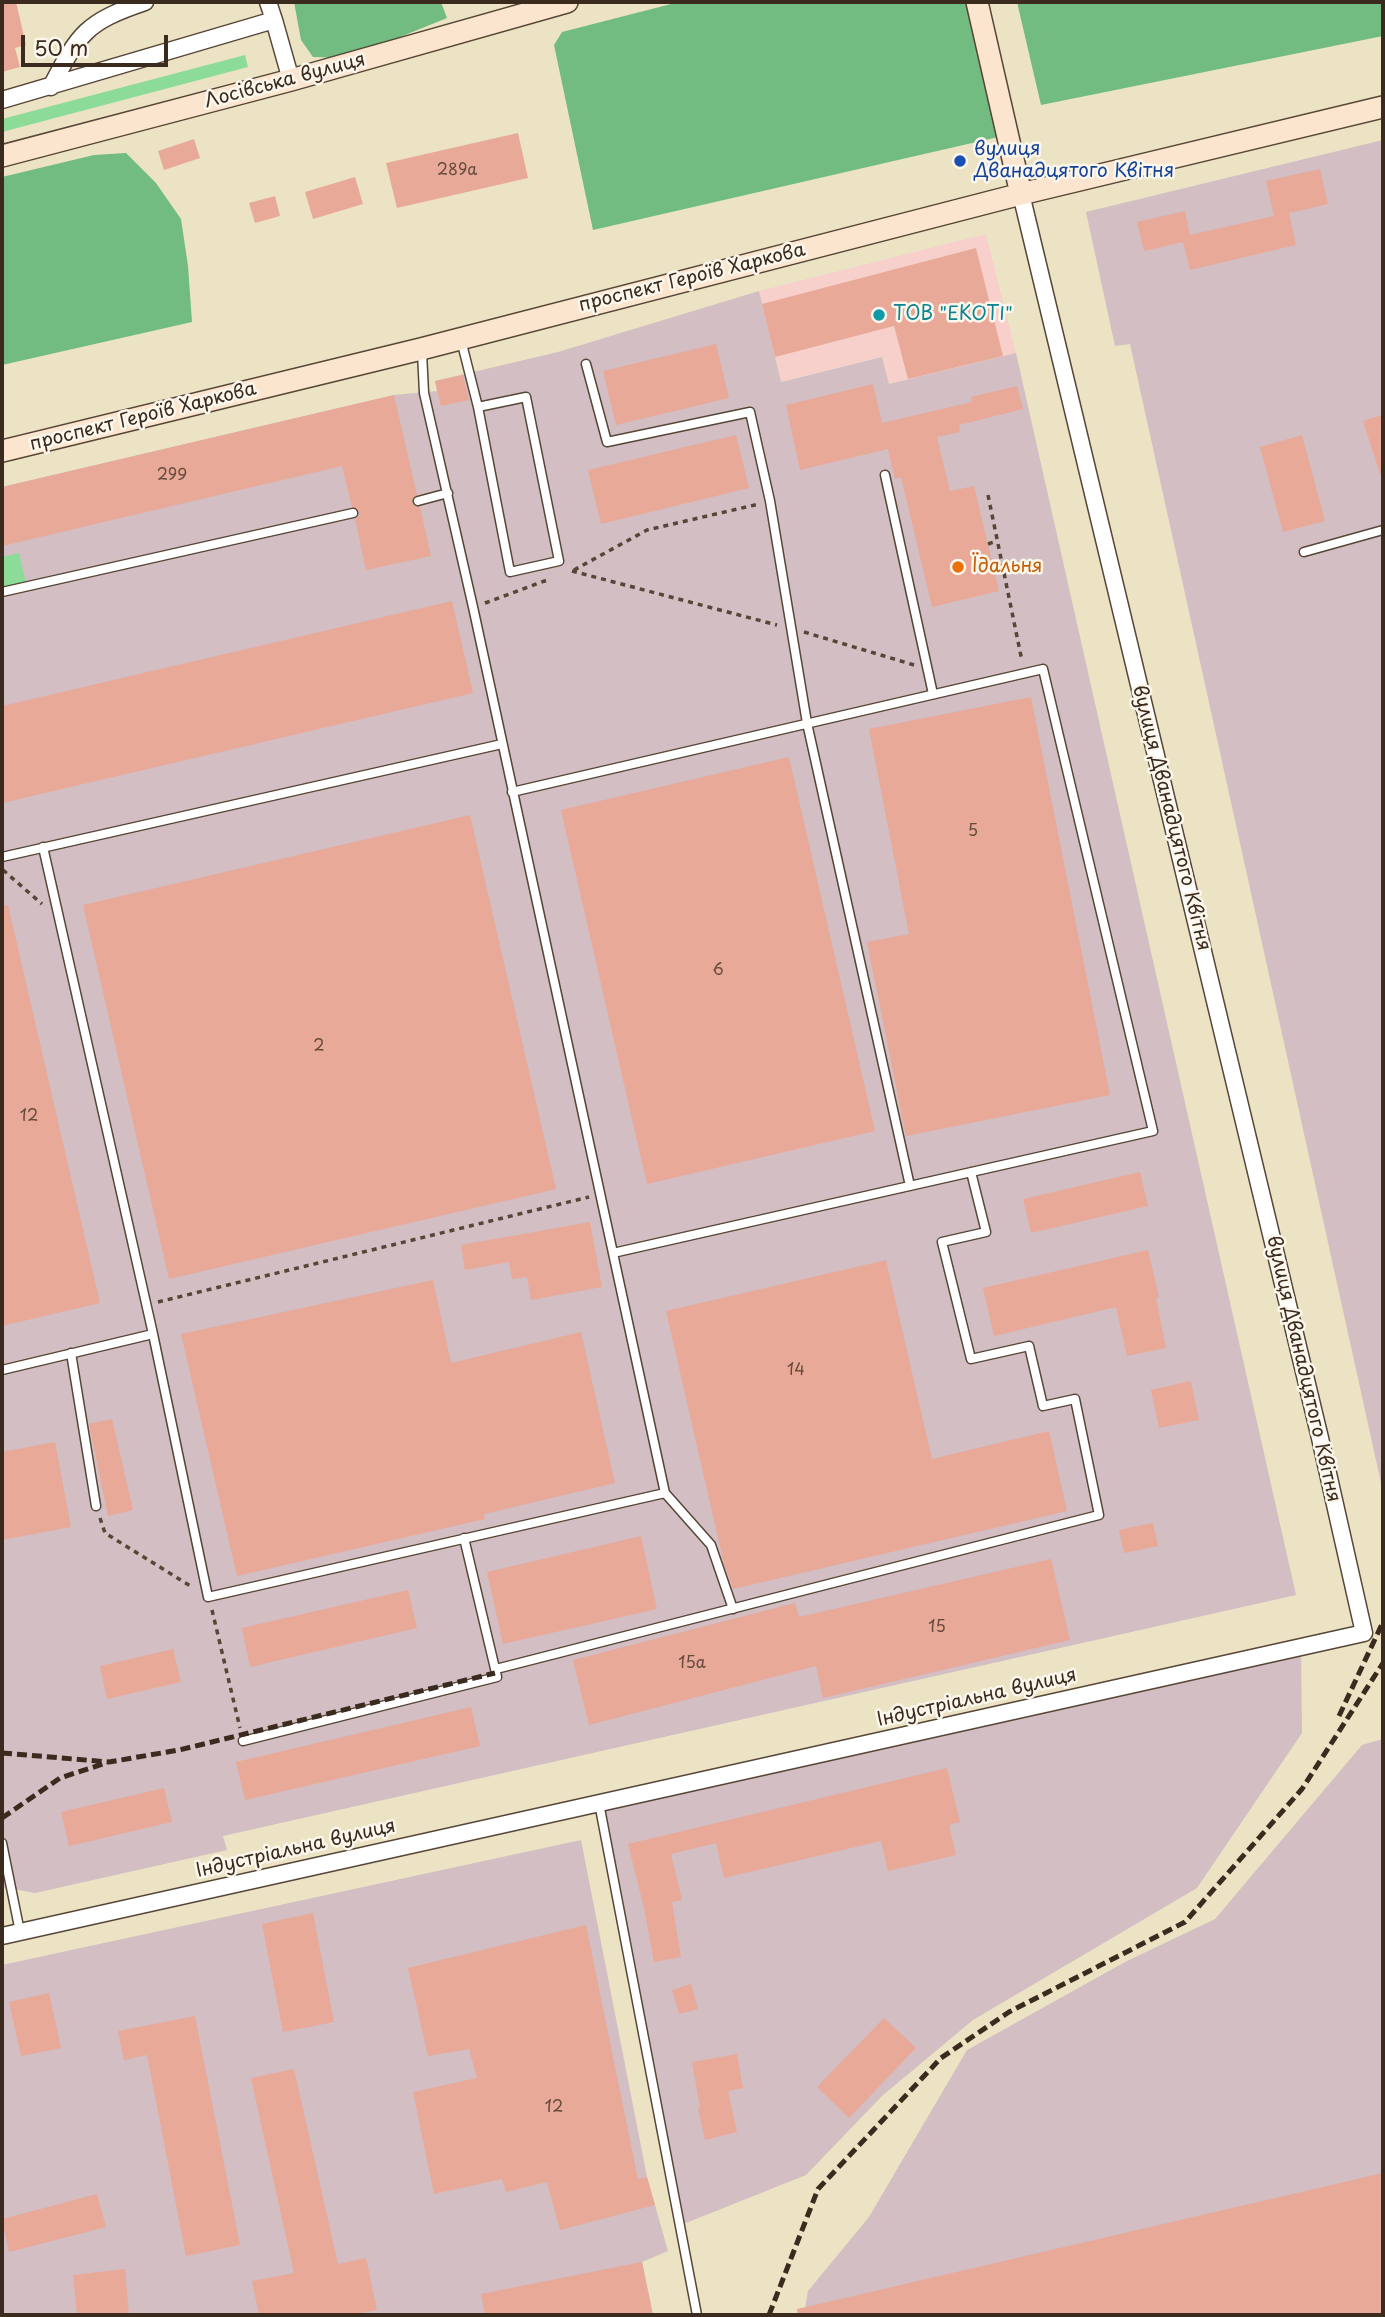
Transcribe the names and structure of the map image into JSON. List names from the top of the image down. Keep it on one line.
{"streets":{"street":["Лосівська вулиця","проспект Героїв Харкова","вулиця Дванадцятого Квітня","Індустріальна вулиця"]},"crossings":[["проспект Героїв Харкова","вулиця Дванадцятого Квітня"],["вулиця Дванадцятого Квітня","Індустріальна вулиця"]],"places":["вулиця Дванадцятого Квітня","ТОВ \"ЕКОТI\"","Їдальня"],"house_numbers":["289а","299","5","6","2","12","14","15","15а","12"],"scale_bar":"50 m"}
